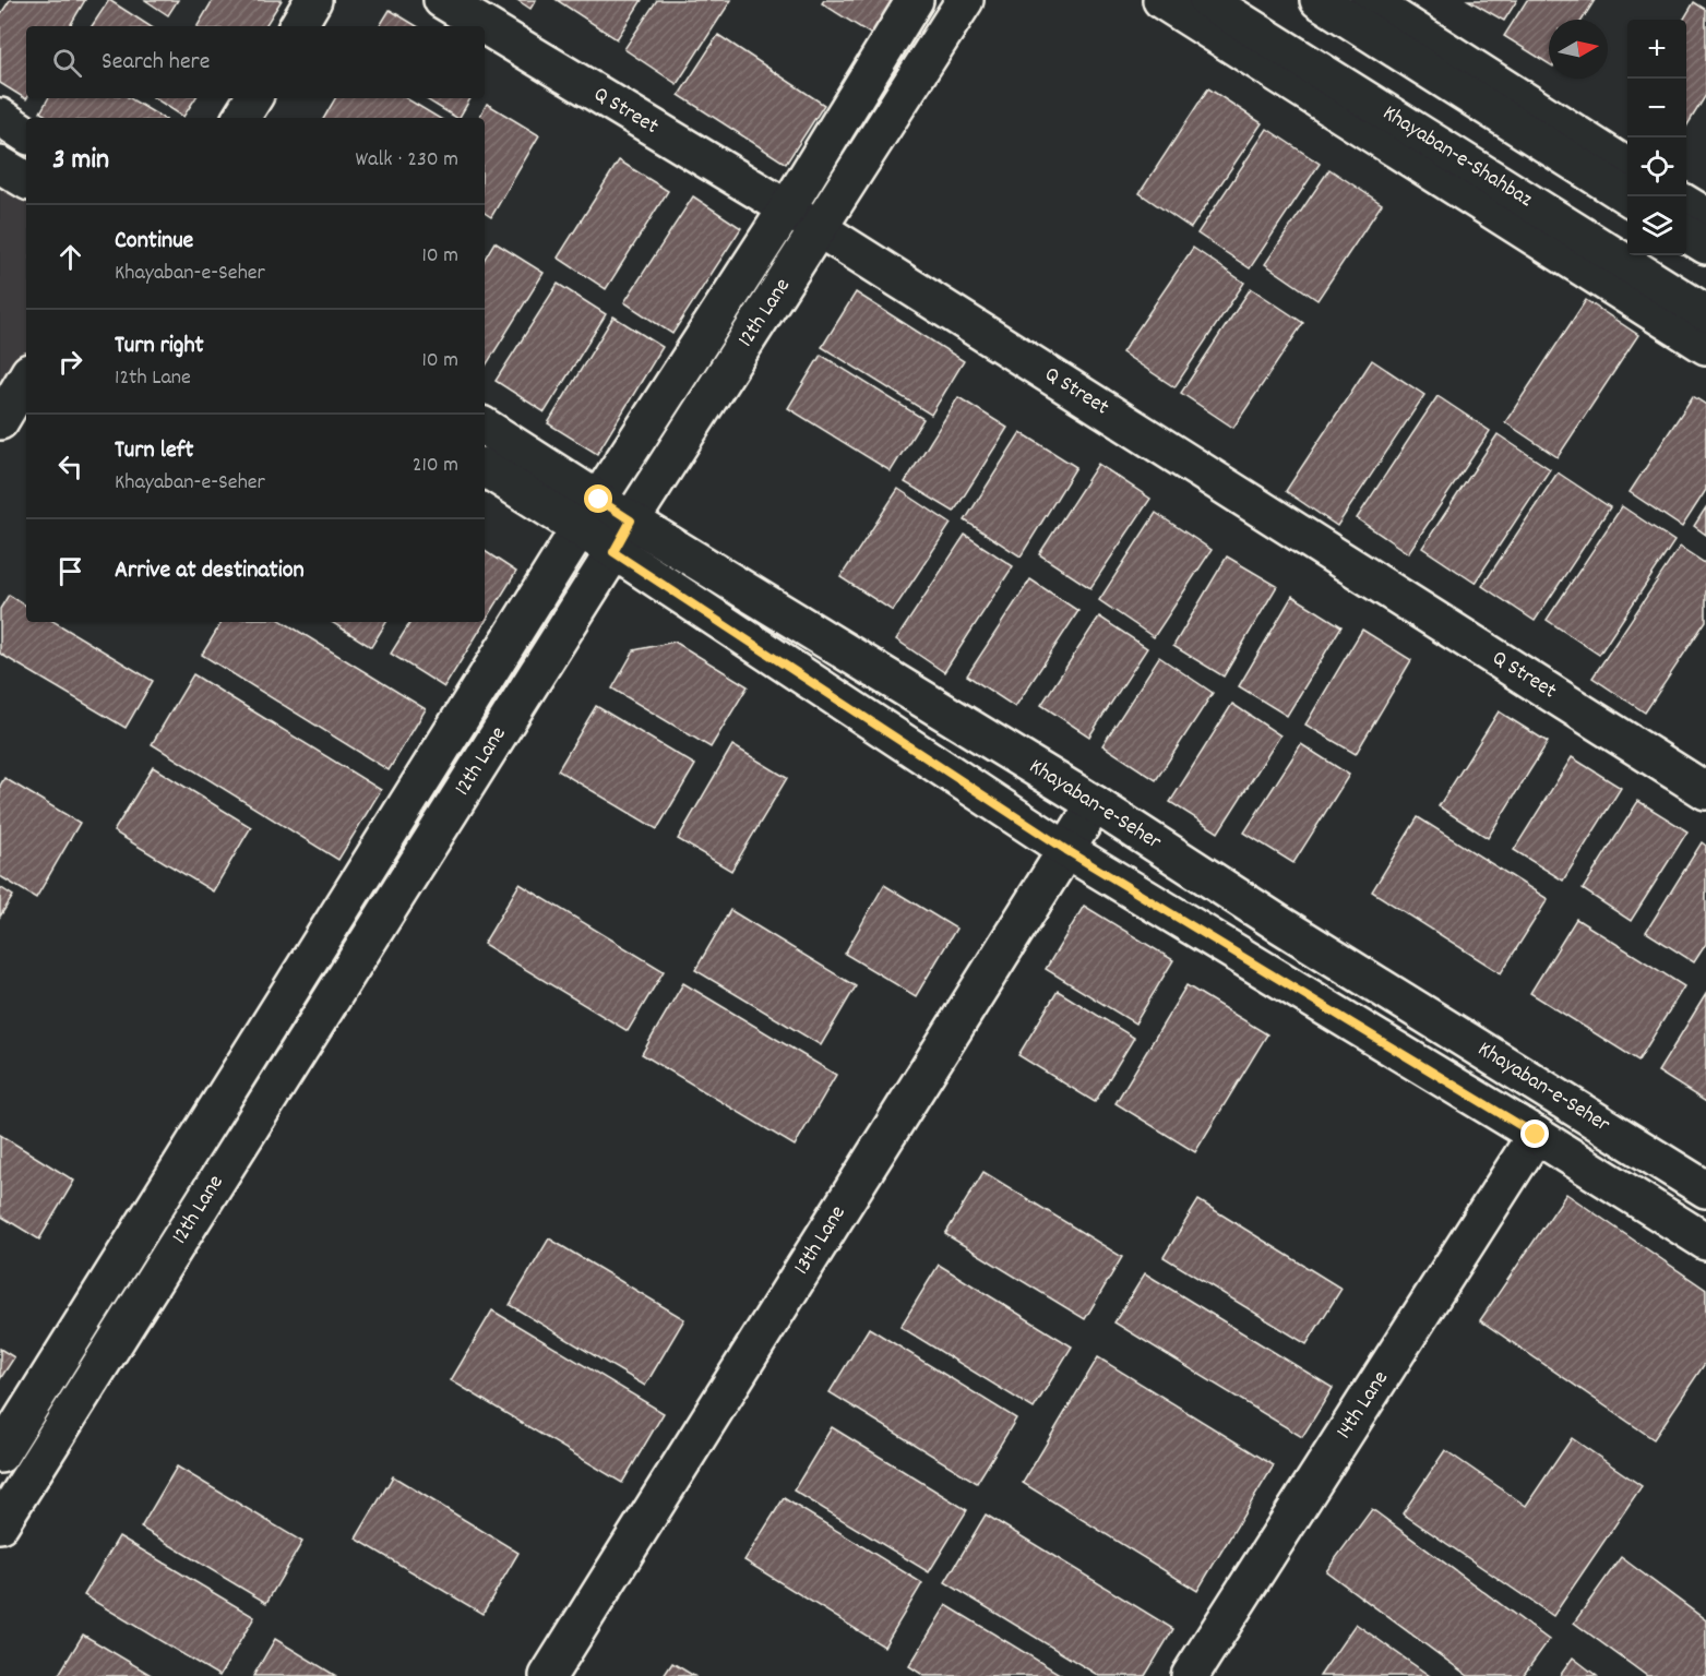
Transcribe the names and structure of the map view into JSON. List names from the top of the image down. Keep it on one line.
{"streets":{"street":["Q Street","Khayaban-e-Shahbaz","12th Lane","Khayaban-e-Seher","13th Lane","14th Lane"]},"crossings":[["Q Street","12th Lane"],["12th Lane","Khayaban-e-Seher"],["Khayaban-e-Seher","13th Lane"],["Khayaban-e-Seher","14th Lane"]],"north":"right","page":{"map_buttons":["+","−"],"search":"Search here","heading":["3 min","Walk · 230 m"],"list":[["Continue","Khayaban-e-Seher","10 m"],["Turn right","12th Lane","10 m"],["Turn left","Khayaban-e-Seher","210 m"],"Arrive at destination"]}}
